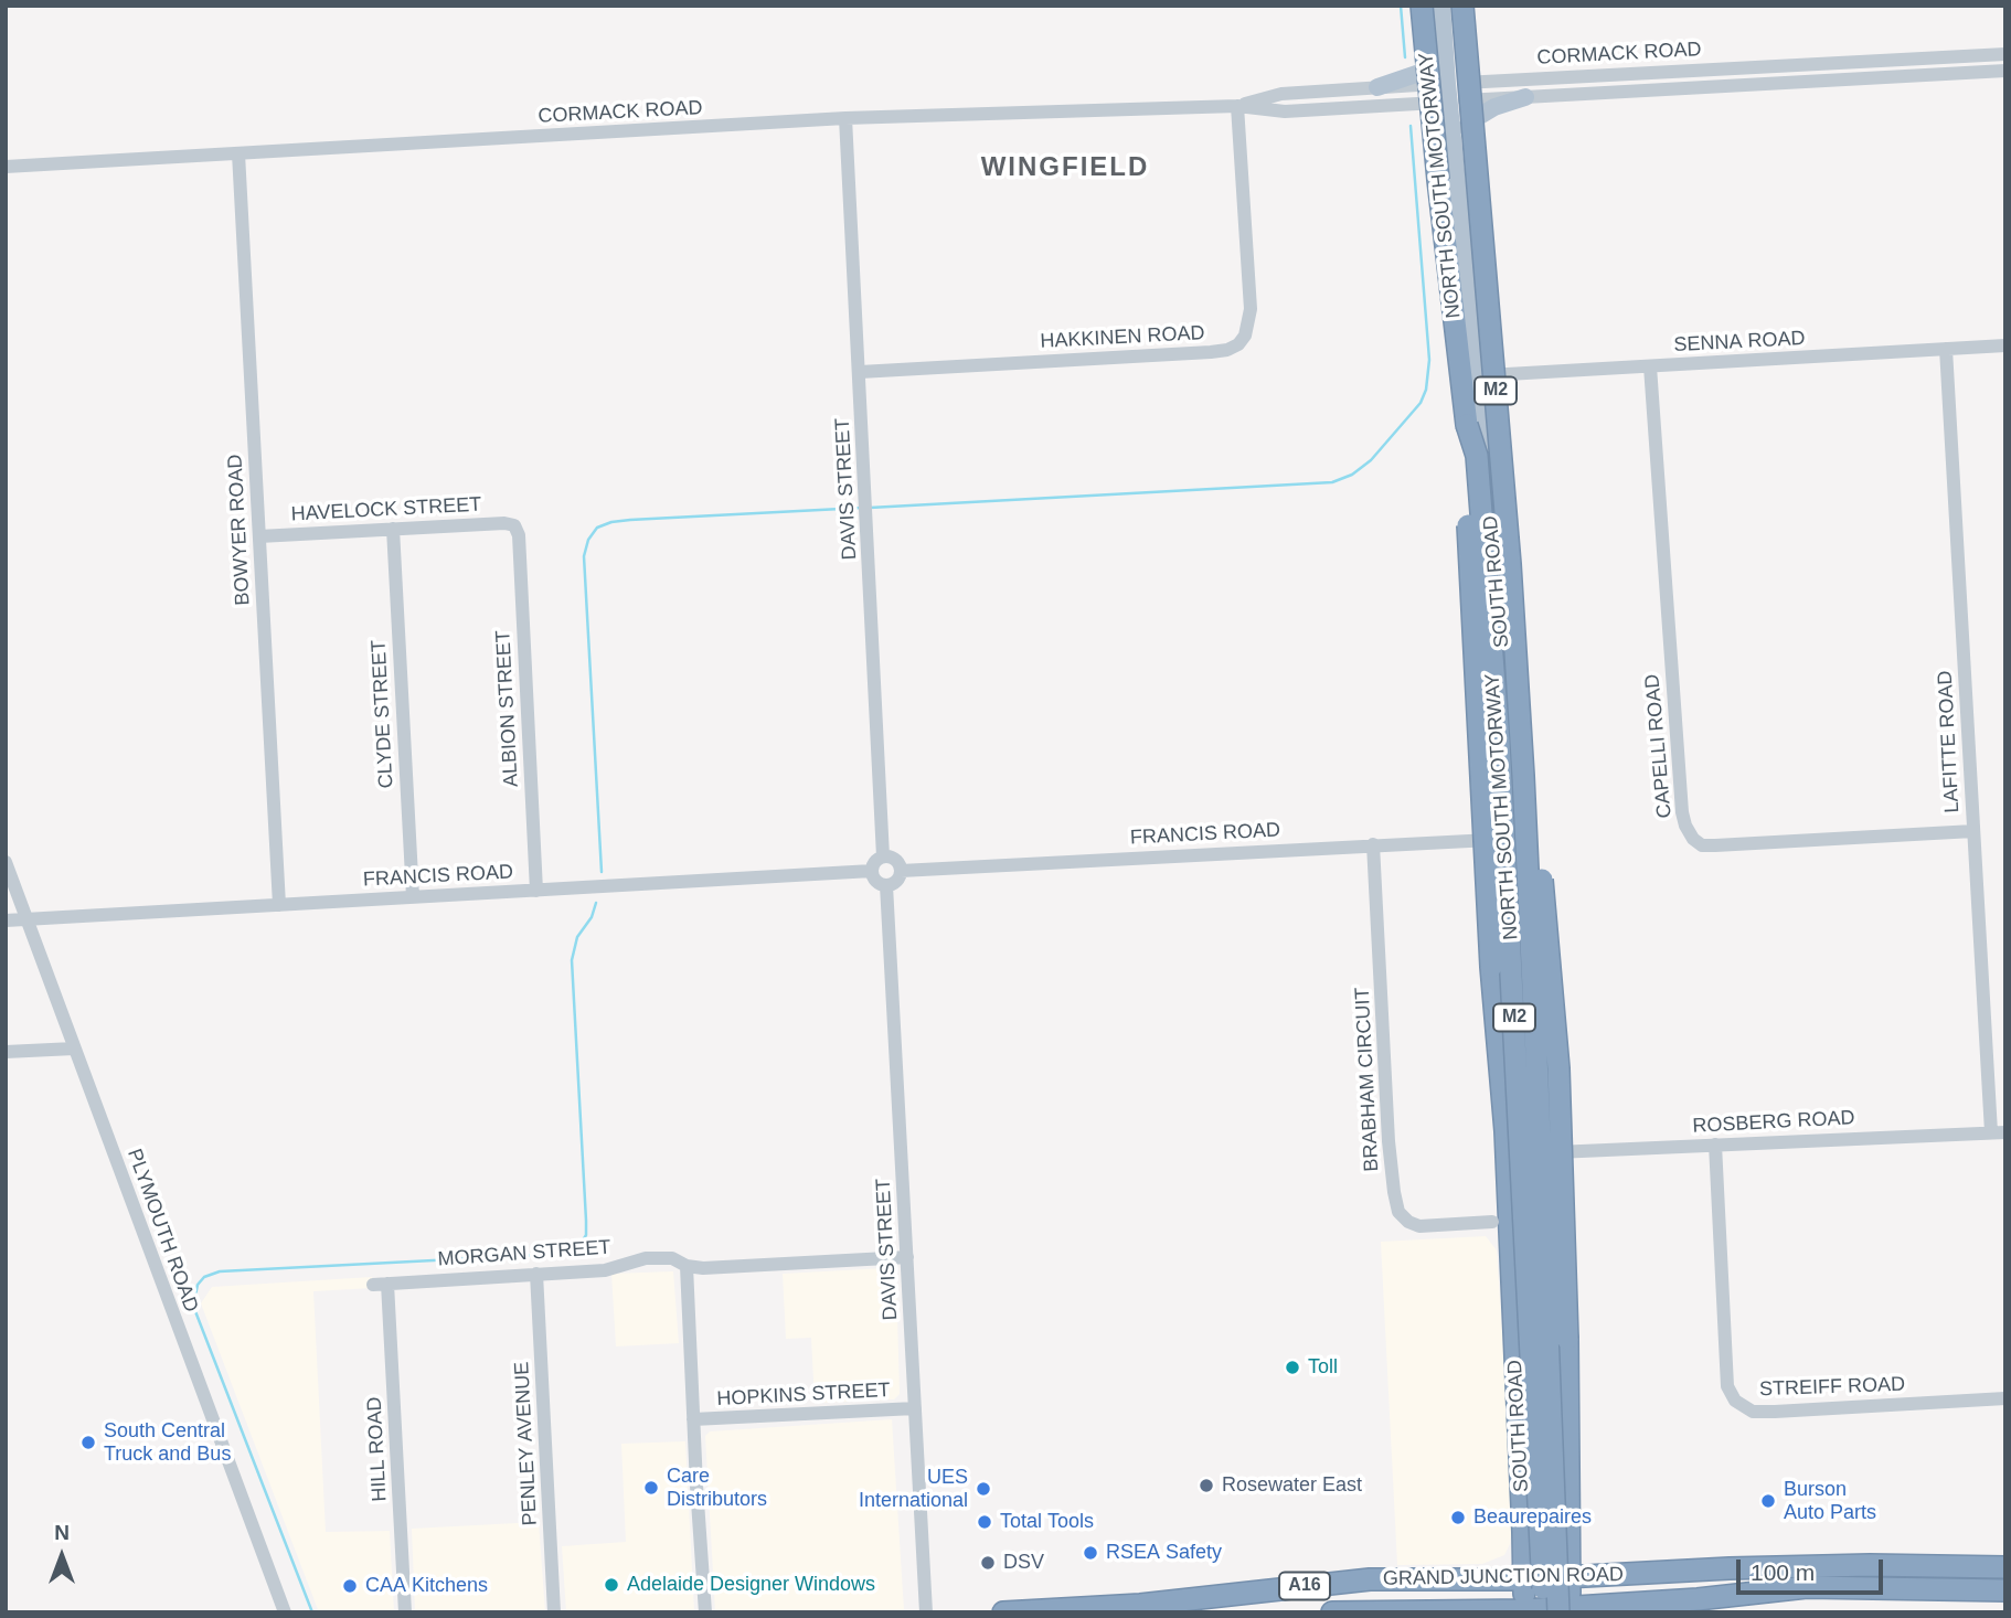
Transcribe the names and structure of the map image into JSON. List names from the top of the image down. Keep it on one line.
{"streets":{"highway":["NORTH SOUTH MOTORWAY","M2","SOUTH ROAD","GRAND JUNCTION ROAD","A16"],"street":["CORMACK ROAD","HAKKINEN ROAD","SENNA ROAD","DAVIS STREET","HAVELOCK STREET","BOWYER ROAD","ALBION STREET","CLYDE STREET","LAFITTE ROAD","CAPELLI ROAD","FRANCIS ROAD","BRABHAM CIRCUIT","ROSBERG ROAD","PLYMOUTH ROAD","MORGAN STREET","STREIFF ROAD","HOPKINS STREET","PENLEY AVENUE","HILL ROAD"]},"crossings":[["CORMACK ROAD","HAKKINEN ROAD"],["CORMACK ROAD","DAVIS STREET"],["CORMACK ROAD","BOWYER ROAD"],["CORMACK ROAD","SOUTH ROAD"],["NORTH SOUTH MOTORWAY","SOUTH ROAD"],["NORTH SOUTH MOTORWAY","GRAND JUNCTION ROAD"],["HAKKINEN ROAD","DAVIS STREET"],["SENNA ROAD","SOUTH ROAD"],["SENNA ROAD","LAFITTE ROAD"],["SENNA ROAD","CAPELLI ROAD"],["DAVIS STREET","FRANCIS ROAD"],["DAVIS STREET","MORGAN STREET"],["DAVIS STREET","HOPKINS STREET"],["HAVELOCK STREET","BOWYER ROAD"],["HAVELOCK STREET","ALBION STREET"],["HAVELOCK STREET","CLYDE STREET"],["BOWYER ROAD","FRANCIS ROAD"],["SOUTH ROAD","FRANCIS ROAD"],["SOUTH ROAD","BRABHAM CIRCUIT"],["SOUTH ROAD","ROSBERG ROAD"],["SOUTH ROAD","GRAND JUNCTION ROAD"],["ALBION STREET","FRANCIS ROAD"],["CLYDE STREET","FRANCIS ROAD"],["LAFITTE ROAD","CAPELLI ROAD"],["LAFITTE ROAD","ROSBERG ROAD"],["FRANCIS ROAD","BRABHAM CIRCUIT"],["FRANCIS ROAD","PLYMOUTH ROAD"],["ROSBERG ROAD","STREIFF ROAD"],["MORGAN STREET","PENLEY AVENUE"],["MORGAN STREET","HILL ROAD"]],"districts":["WINGFIELD"],"places":["Toll","South Central Truck and Bus","Rosewater East","Care Distributors","UES International","Burson Auto Parts","Beaurepaires","Total Tools","RSEA Safety","DSV","Adelaide Designer Windows","CAA Kitchens"],"scale_bar":"100 m","north":"top"}
